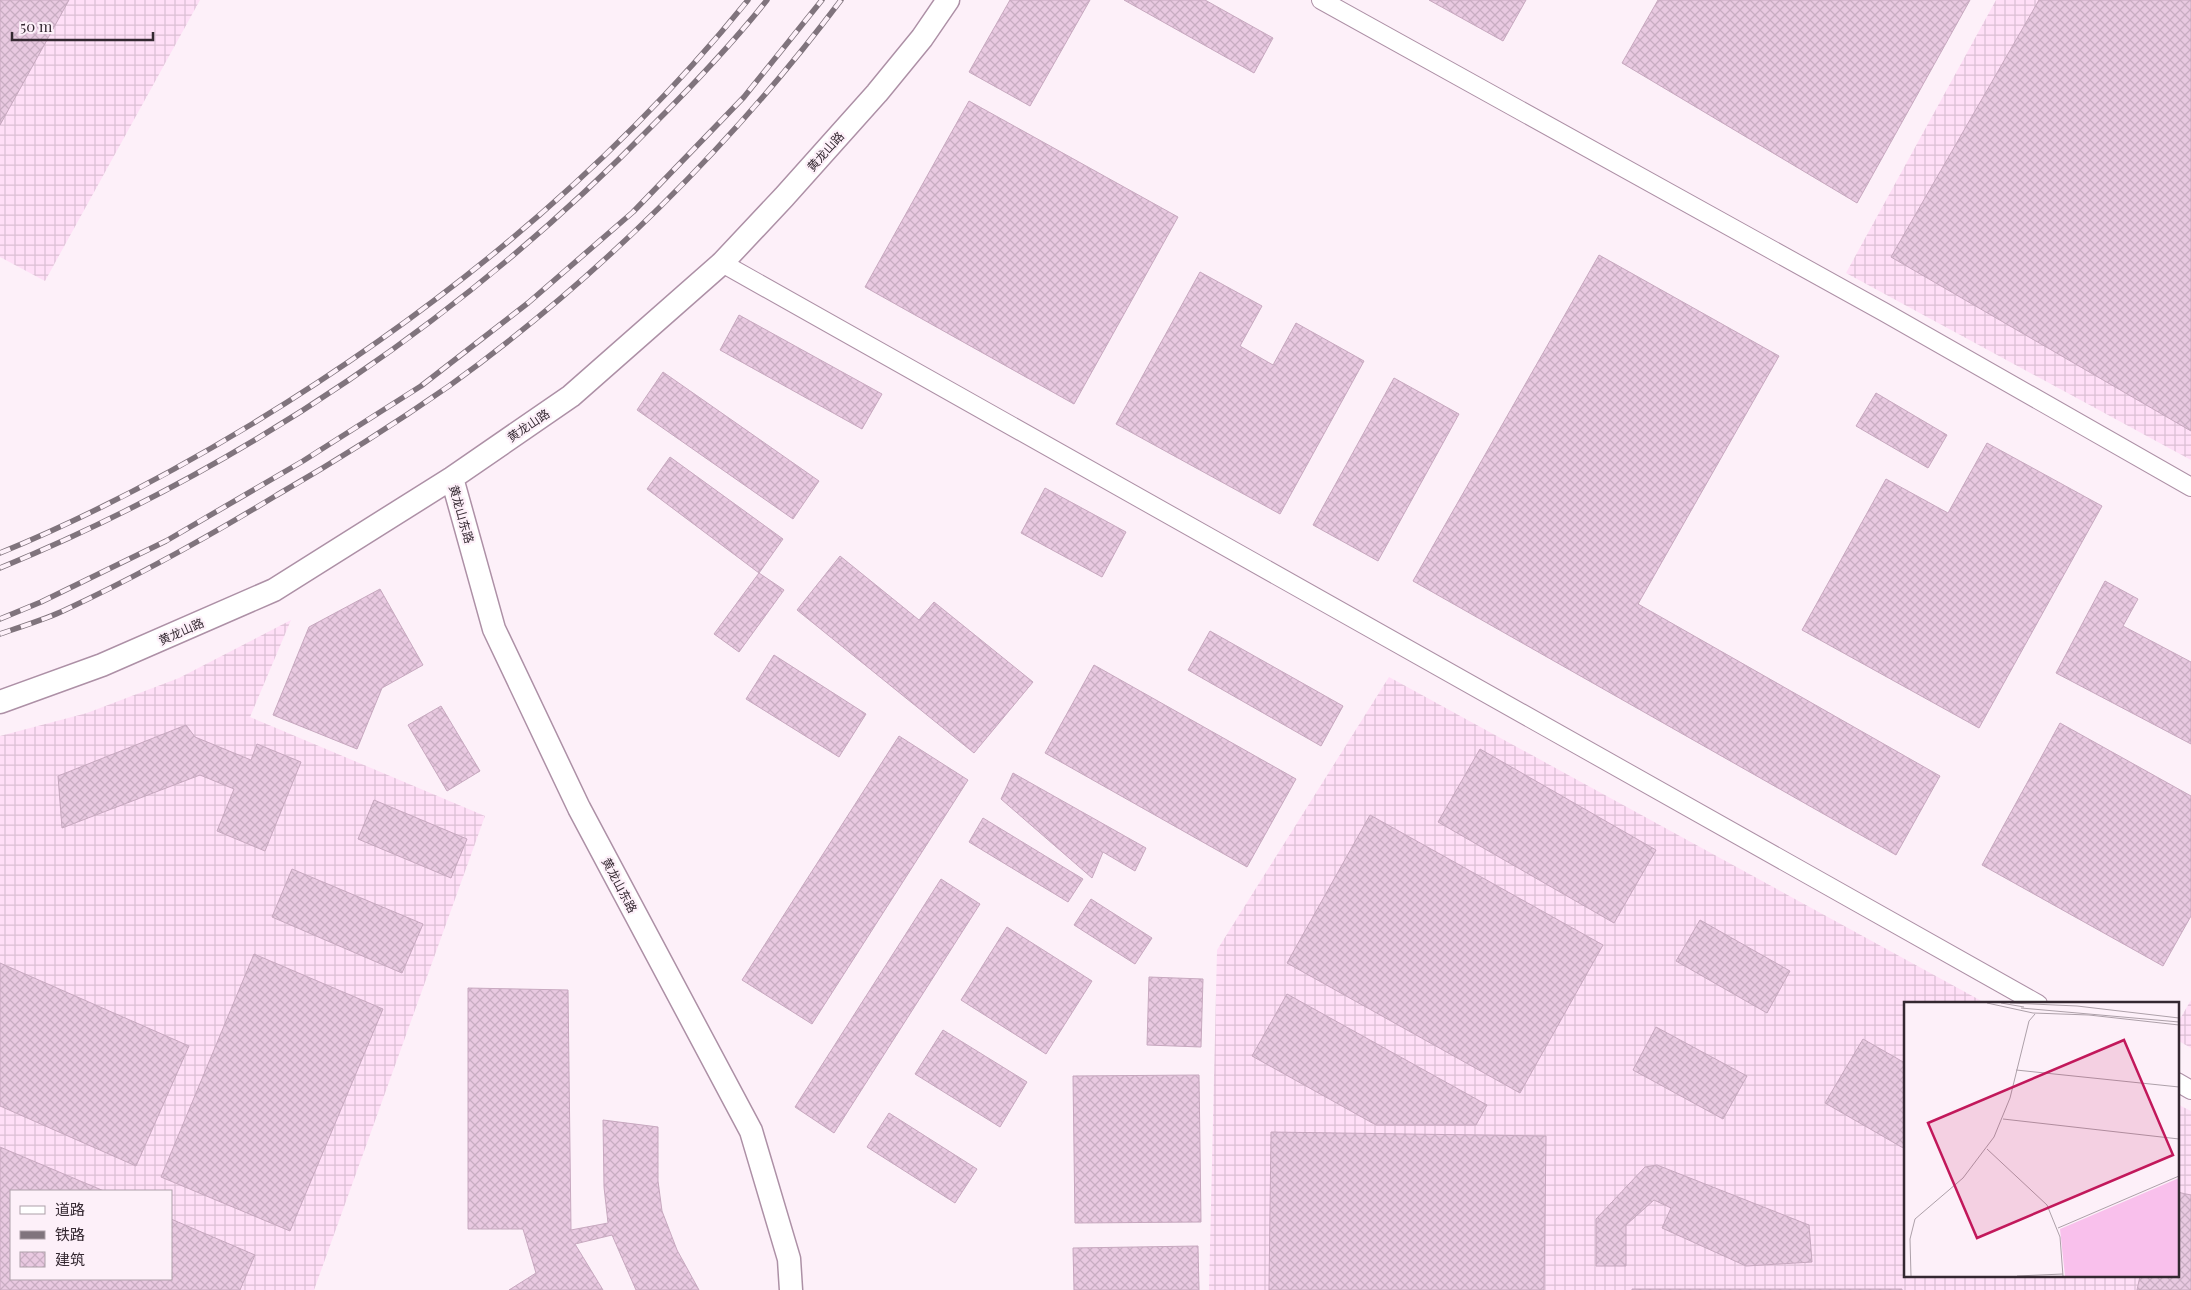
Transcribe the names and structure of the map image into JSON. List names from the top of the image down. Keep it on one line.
{"streets":{"street":["黄龙山路","黄龙山东路"]},"crossings":[["黄龙山路","黄龙山东路"]],"legend":["道路","铁路","建筑"],"scale_bar":"50 m"}
